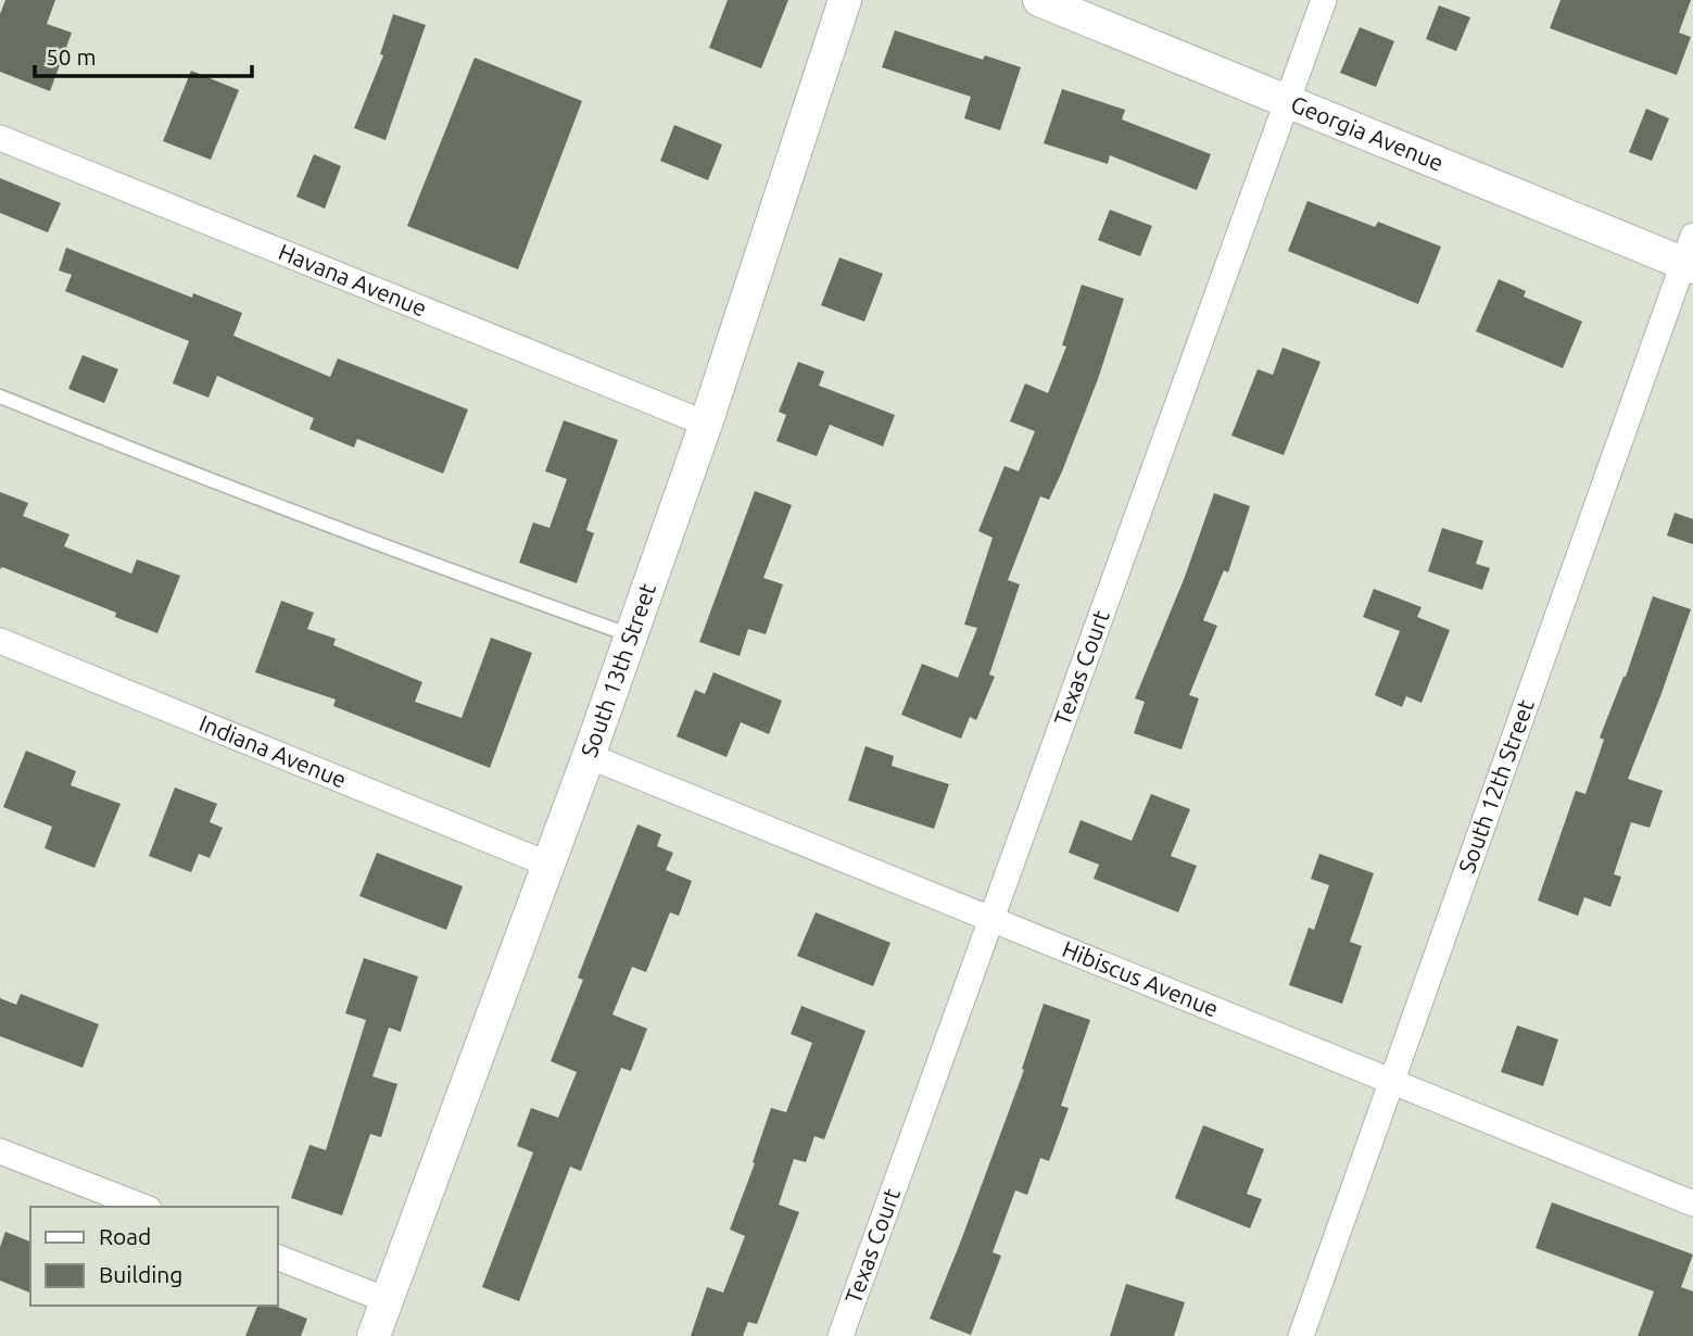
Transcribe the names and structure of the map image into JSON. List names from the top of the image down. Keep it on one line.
{"streets":{"street":["Georgia Avenue","Havana Avenue","Texas Court","South 13th Street","Indiana Avenue","South 12th Street","Hibiscus Avenue"]},"crossings":[["Georgia Avenue","Texas Court"],["Georgia Avenue","South 12th Street"],["Havana Avenue","South 13th Street"],["Texas Court","Hibiscus Avenue"],["South 13th Street","Indiana Avenue"],["South 13th Street","Hibiscus Avenue"],["South 12th Street","Hibiscus Avenue"]],"legend":["Road","Building"],"scale_bar":"50 m"}
